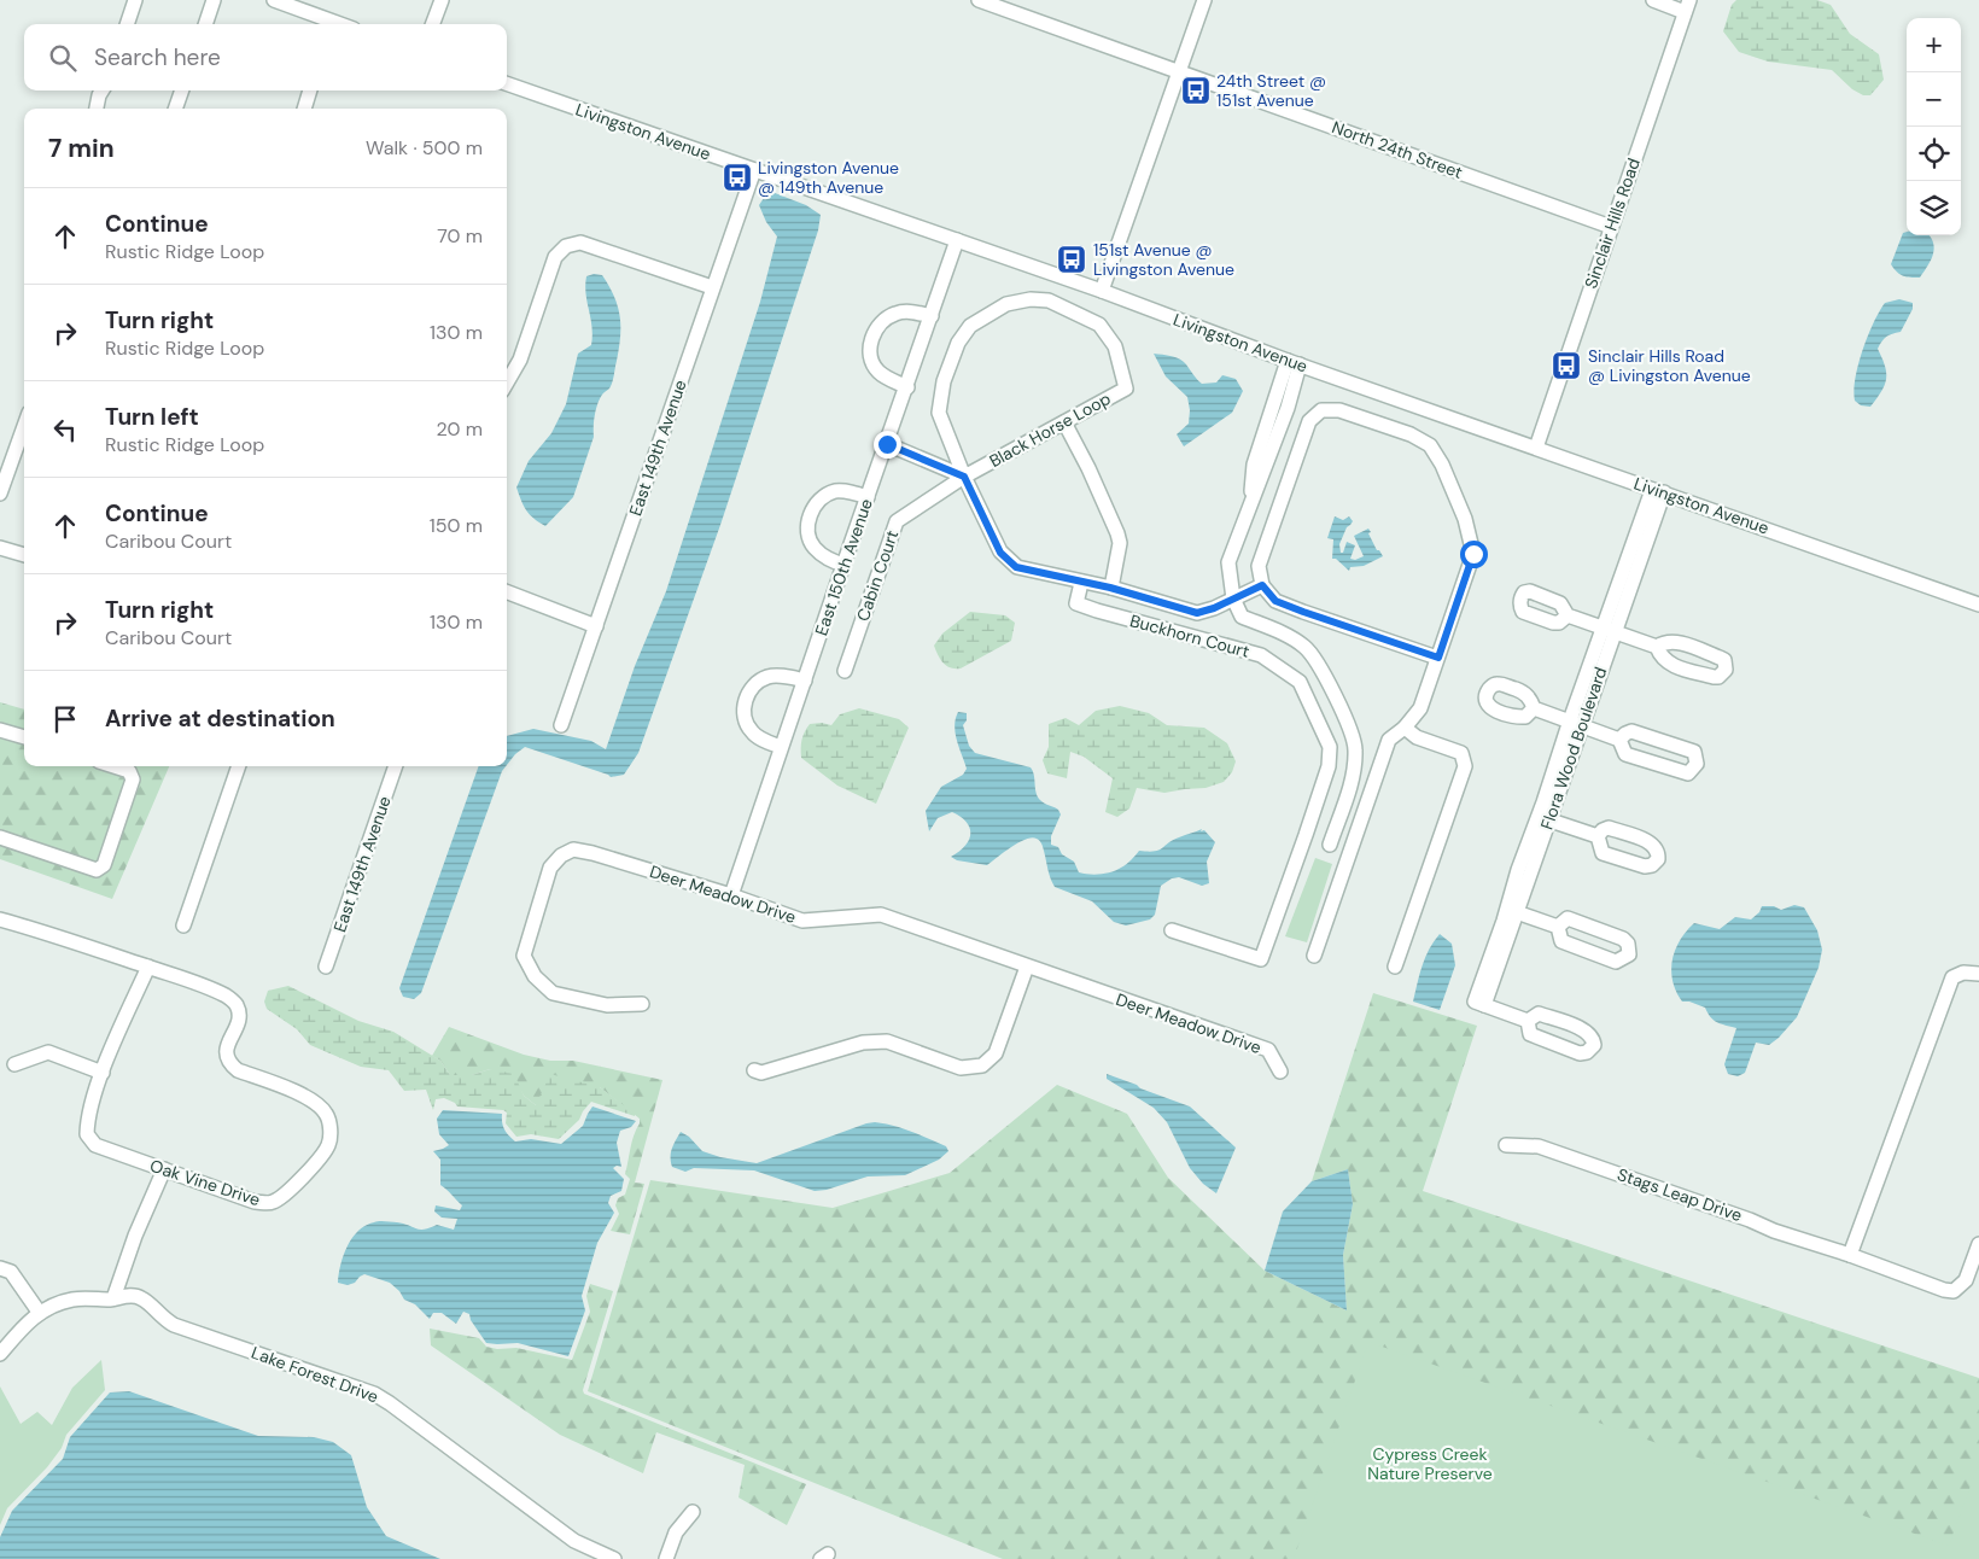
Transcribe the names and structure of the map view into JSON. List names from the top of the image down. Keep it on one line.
{"streets":{"street":["Livingston Avenue","North 24th Street","Sinclair Hills Road","Black Horse Loop","East 149th Avenue","East 150th Avenue","Cabin Court","Buckhorn Court","Flora Wood Boulevard","Deer Meadow Drive","Oak Vine Drive","Stags Leap Drive","Lake Forest Drive"]},"crossings":[["Livingston Avenue","Sinclair Hills Road"],["Livingston Avenue","East 149th Avenue"],["Livingston Avenue","East 150th Avenue"],["Livingston Avenue","Flora Wood Boulevard"],["North 24th Street","Sinclair Hills Road"],["Black Horse Loop","Cabin Court"],["East 150th Avenue","Deer Meadow Drive"]],"parks":["Cypress Creek Nature Preserve"],"places":{"bus stop":["24th Street @ 151st Avenue","Livingston Avenue @ 149th Avenue","151st Avenue @ Livingston Avenue","Sinclair Hills Road @ Livingston Avenue"]},"page":{"map_buttons":["+","−"],"search":"Search here","heading":["7 min","Walk · 500 m"],"list":[["Continue","Rustic Ridge Loop","70 m"],["Turn right","Rustic Ridge Loop","130 m"],["Turn left","Rustic Ridge Loop","20 m"],["Continue","Caribou Court","150 m"],["Turn right","Caribou Court","130 m"],"Arrive at destination"]}}
